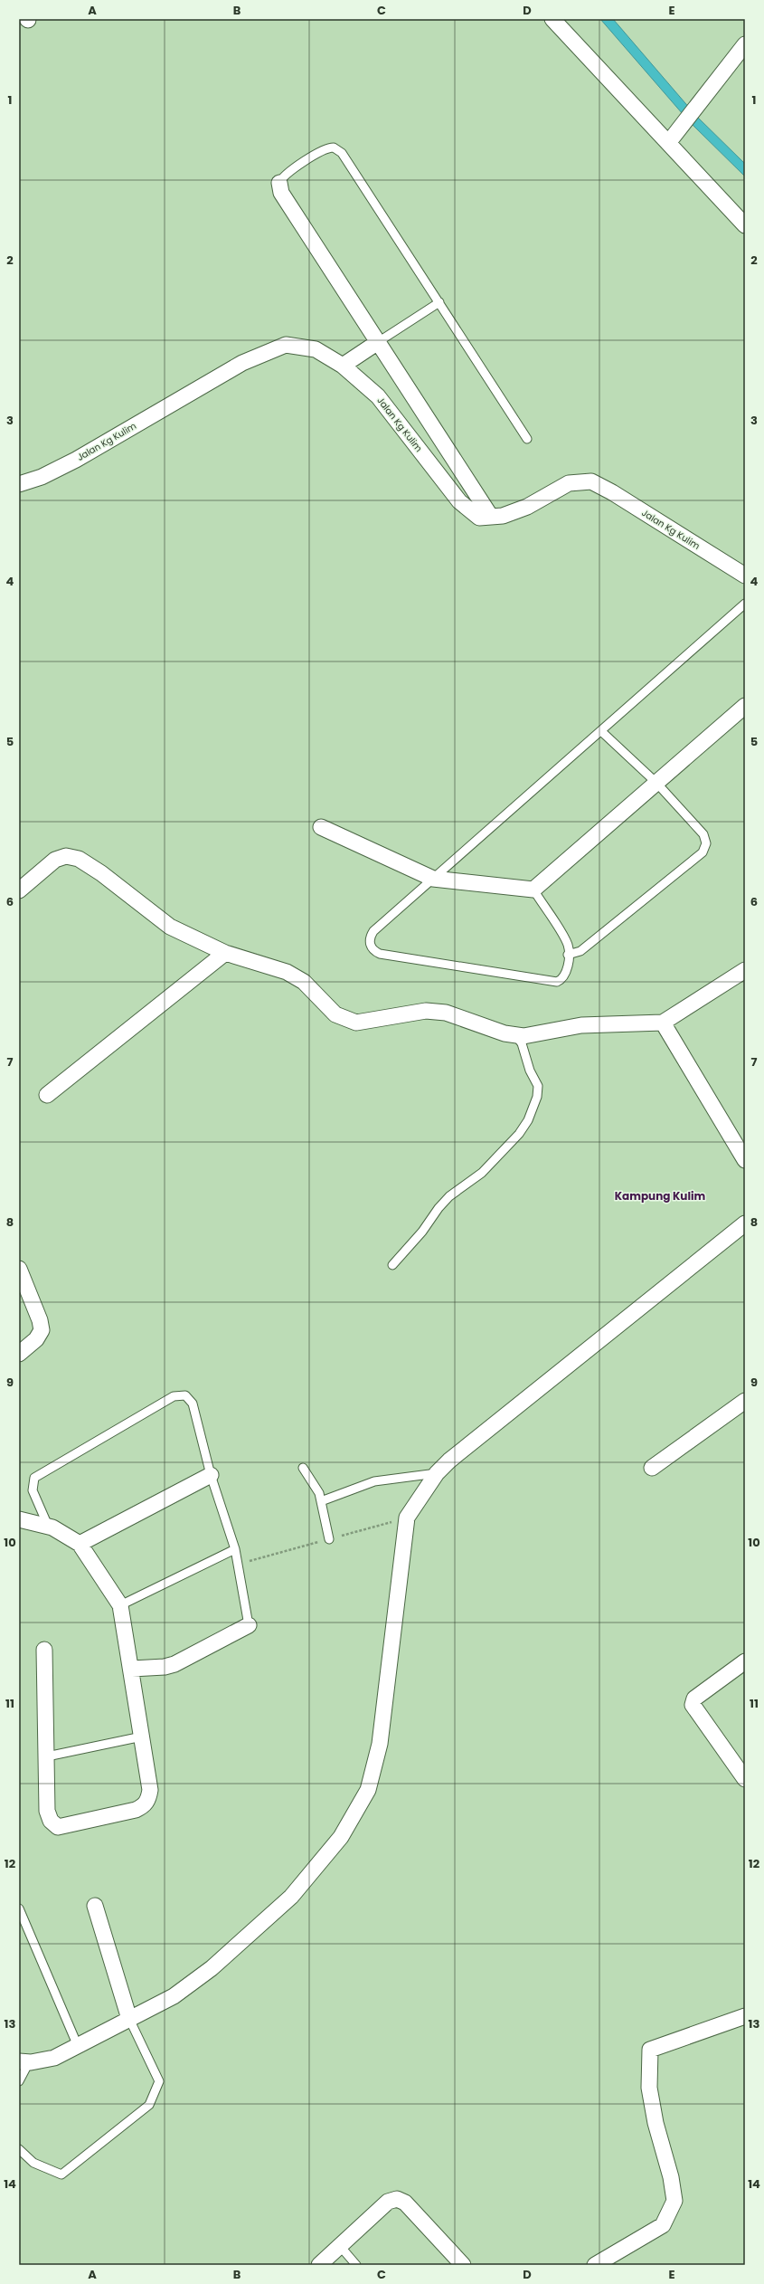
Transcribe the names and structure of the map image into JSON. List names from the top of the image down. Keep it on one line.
{"streets":{"street":["Jalan Kg Kulim"]},"districts":["Kampung Kulim"],"grid":{"columns":["A","B","C","D","E"],"rows":["1","2","3","4","5","6","7","8","9","10","11","12","13","14"]}}
